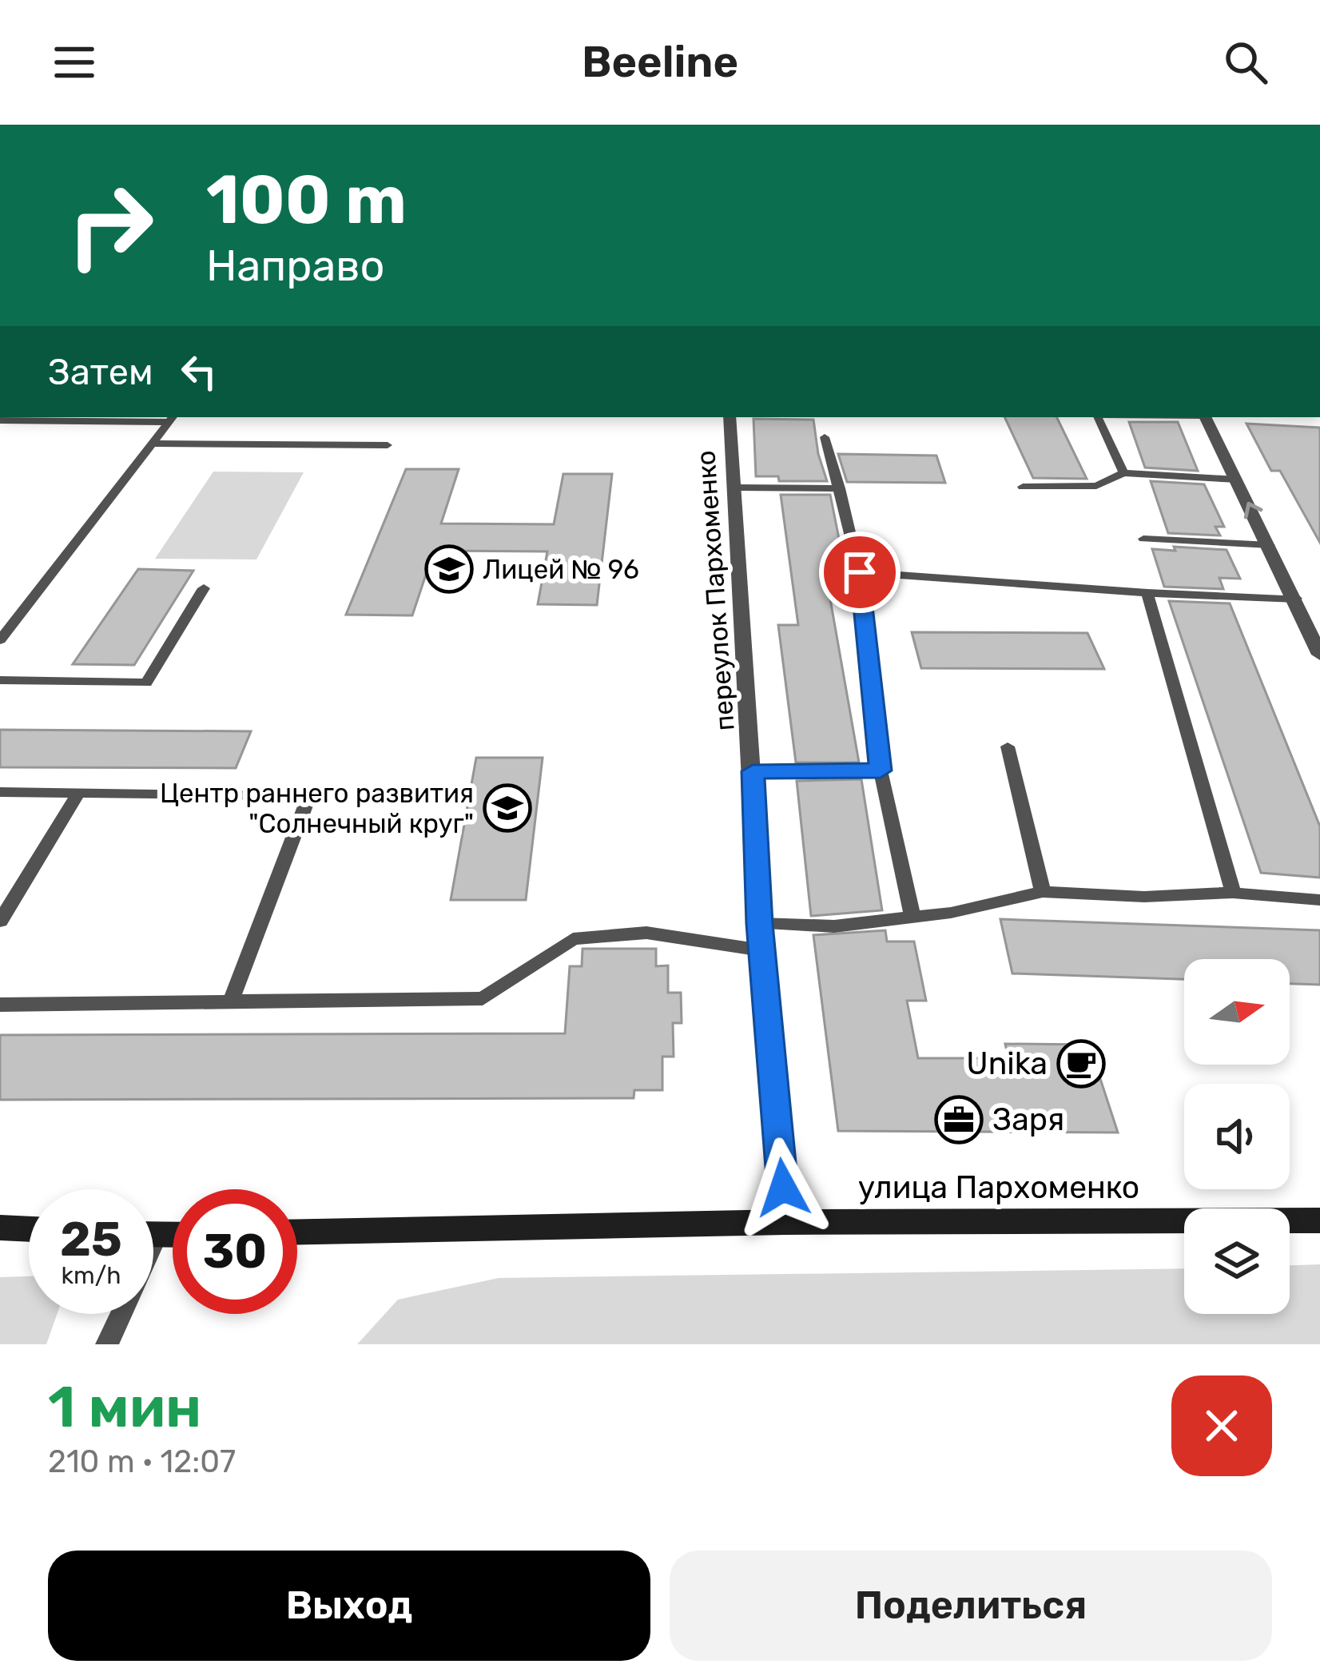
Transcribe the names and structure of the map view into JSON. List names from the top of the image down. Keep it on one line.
{"streets":{"main road":["улица Пархоменко"],"street":["переулок Пархоменко"]},"crossings":[["переулок Пархоменко","улица Пархоменко"]],"places":{"school or university":["Лицей № 96","Центр раннего развития \"Солнечный круг\""],"cafe":["Unika"],"office":["Заря"]},"north":"right","page":{"header":"Beeline","turn":["100 m","Направо"],"then":"Затем","speed":"25 km/h","limit":"30","heading":["1 мин","210 m · 12:07"],"buttons":["Выход","Поделиться"]}}
